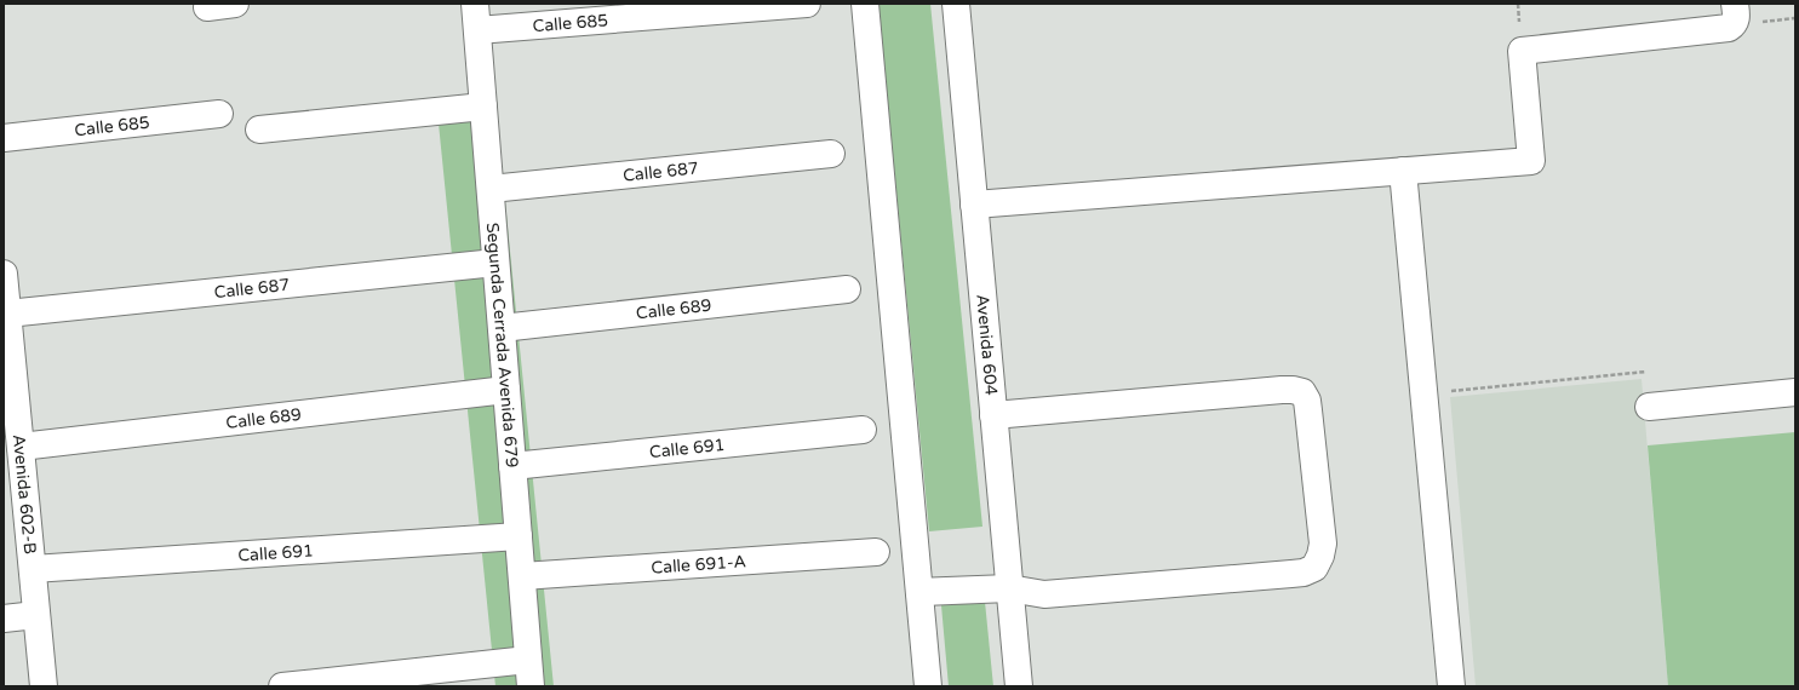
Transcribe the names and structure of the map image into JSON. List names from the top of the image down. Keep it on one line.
{"streets":{"street":["Calle 685","Calle 687","Calle 689","Segunda Cerrada Avenida 679","Avenida 604","Calle 691","Avenida 602-B","Calle 691-A"]},"crossings":[["Calle 685","Segunda Cerrada Avenida 679"],["Calle 687","Segunda Cerrada Avenida 679"],["Calle 687","Avenida 602-B"],["Calle 689","Segunda Cerrada Avenida 679"],["Calle 689","Avenida 602-B"],["Segunda Cerrada Avenida 679","Calle 691"],["Segunda Cerrada Avenida 679","Calle 691-A"],["Calle 691","Avenida 602-B"]]}
